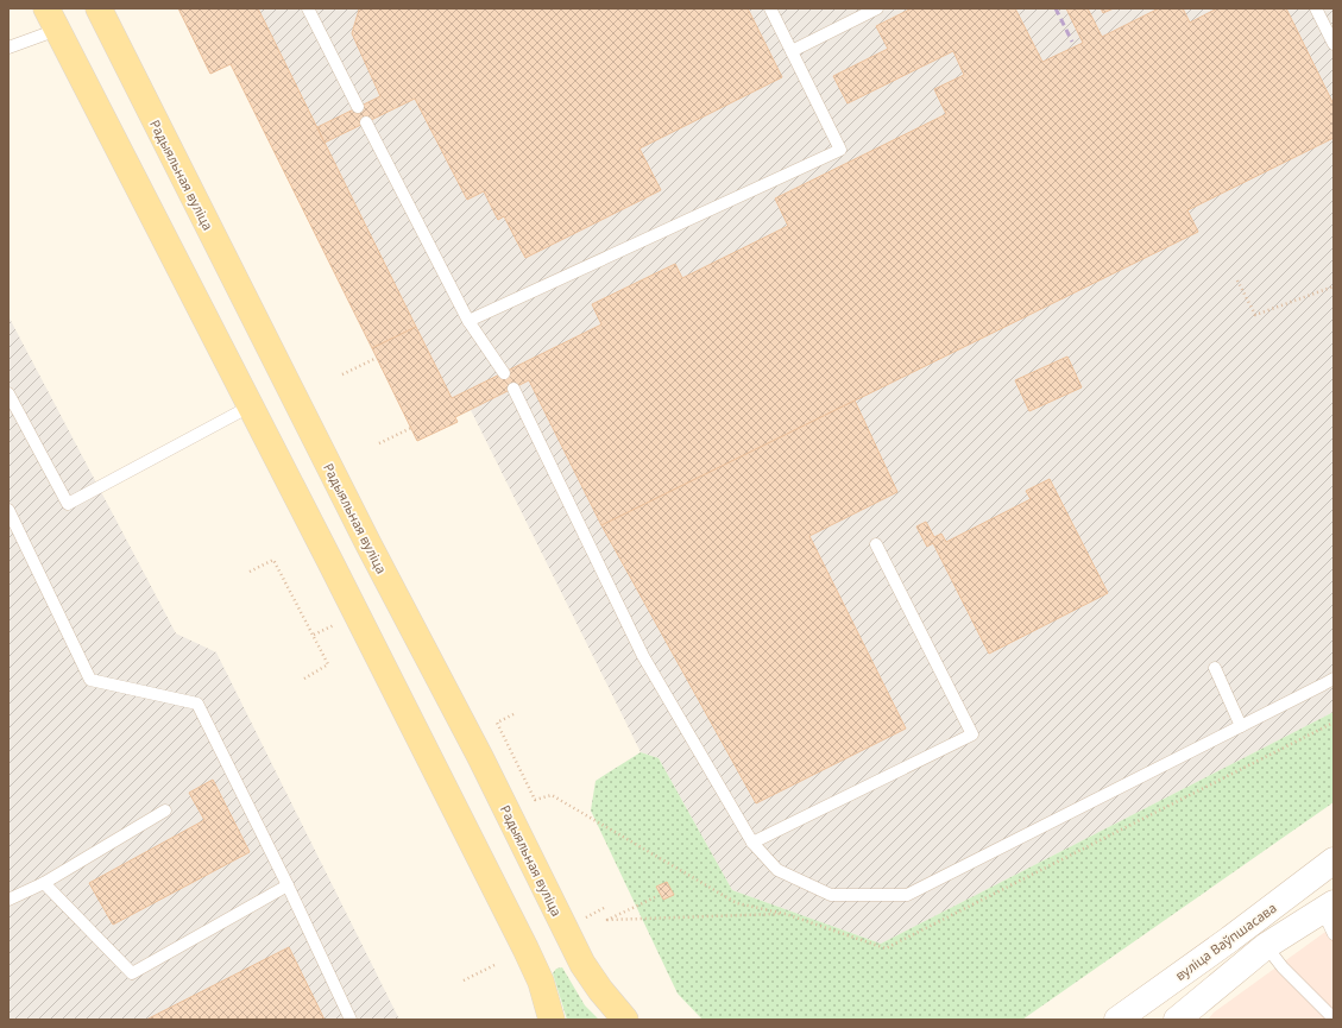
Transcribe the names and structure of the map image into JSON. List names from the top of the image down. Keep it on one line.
{"streets":{"main road":["Радыяльная вуліца","вуліца Ваўпшасава"]}}
